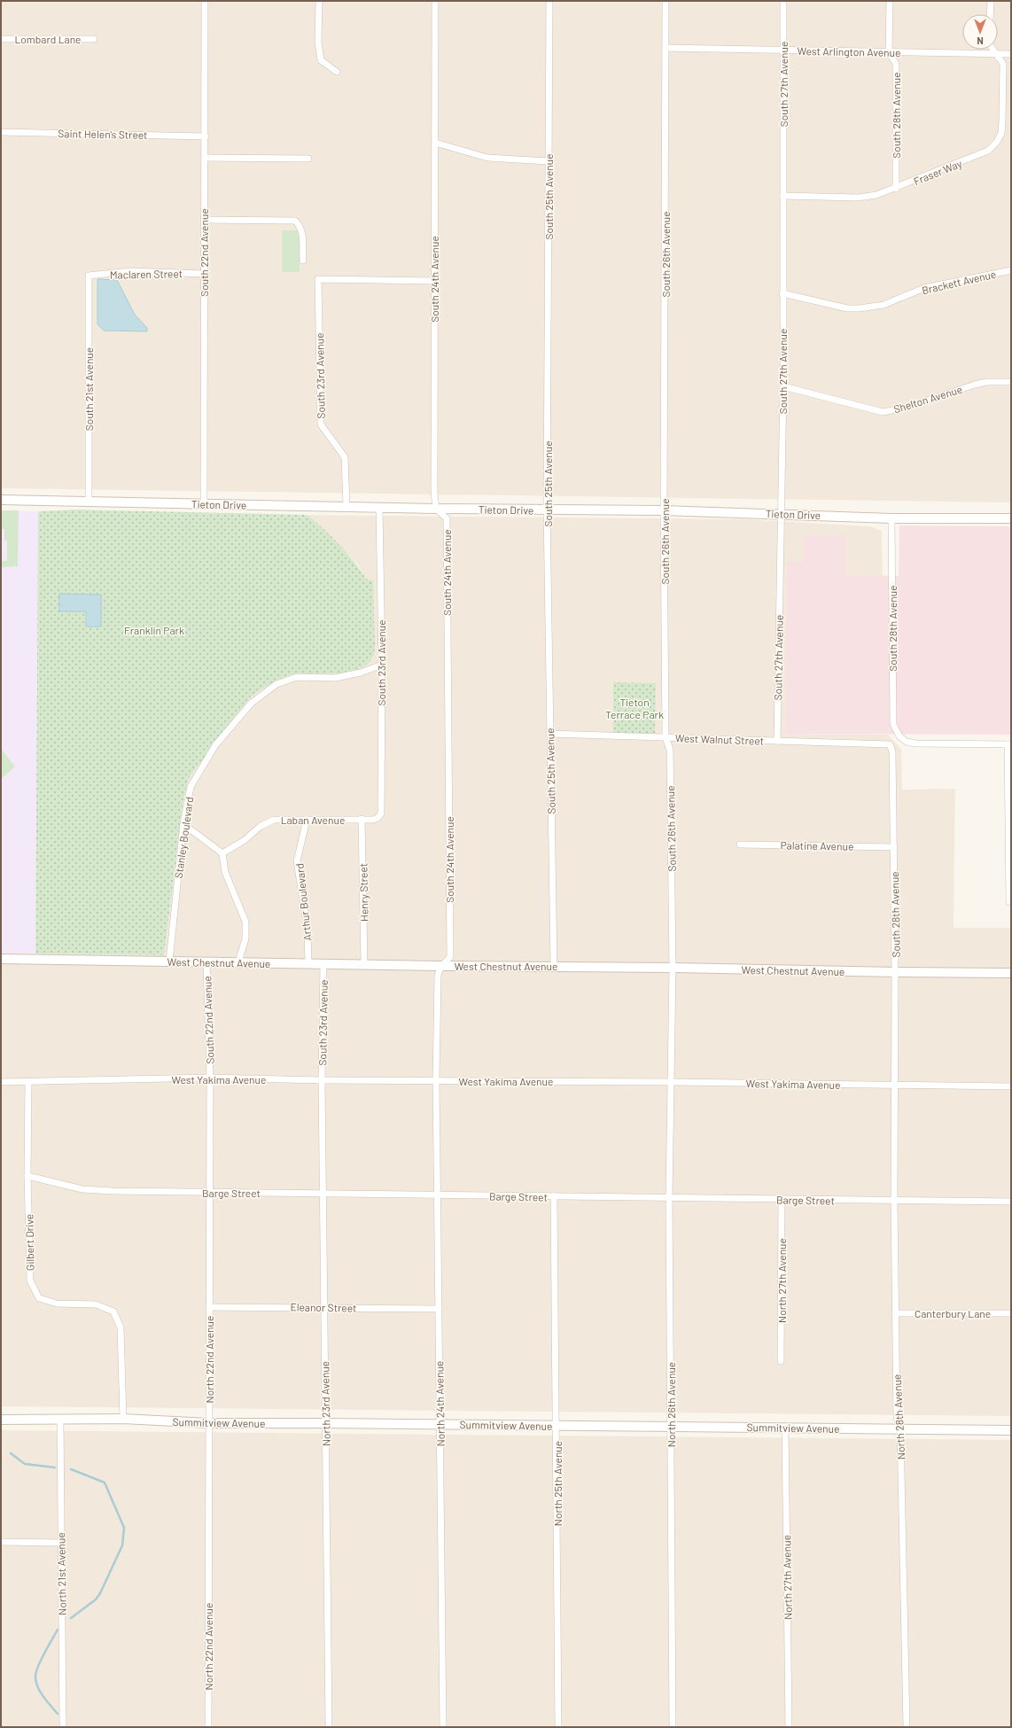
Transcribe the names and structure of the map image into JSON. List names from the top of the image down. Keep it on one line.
{"streets":{"main road":["Tieton Drive","West Chestnut Avenue","Summitview Avenue"],"street":["Lombard Lane","West Arlington Avenue","South 27th Avenue","South 28th Avenue","Saint Helen's Street","Fraser Way","South 25th Avenue","South 22nd Avenue","South 26th Avenue","Maclaren Street","South 24th Avenue","Brackett Avenue","South 23rd Avenue","South 21st Avenue","Shelton Avenue","West Walnut Street","Laban Avenue","Stanley Boulevard","Palatine Avenue","Henry Street","Arthur Boulevard","West Yakima Avenue","Barge Street","Gilbert Drive","North 27th Avenue","Eleanor Street","Canterbury Lane","North 22nd Avenue","North 23rd Avenue","North 24th Avenue","North 26th Avenue","North 28th Avenue","North 25th Avenue","North 21st Avenue"]},"crossings":[["West Arlington Avenue","South 27th Avenue"],["West Arlington Avenue","South 28th Avenue"],["West Arlington Avenue","Fraser Way"],["West Arlington Avenue","South 26th Avenue"],["South 27th Avenue","Fraser Way"],["South 27th Avenue","Brackett Avenue"],["South 27th Avenue","Shelton Avenue"],["South 27th Avenue","Tieton Drive"],["South 27th Avenue","West Walnut Street"],["South 28th Avenue","Fraser Way"],["South 28th Avenue","Tieton Drive"],["South 28th Avenue","West Walnut Street"],["South 28th Avenue","Palatine Avenue"],["South 28th Avenue","West Chestnut Avenue"],["South 28th Avenue","West Yakima Avenue"],["South 28th Avenue","North 28th Avenue"],["Saint Helen's Street","South 22nd Avenue"],["South 25th Avenue","Tieton Drive"],["South 25th Avenue","West Walnut Street"],["South 25th Avenue","West Chestnut Avenue"],["South 22nd Avenue","Maclaren Street"],["South 22nd Avenue","Tieton Drive"],["South 22nd Avenue","West Chestnut Avenue"],["South 22nd Avenue","West Yakima Avenue"],["South 22nd Avenue","North 22nd Avenue"],["South 26th Avenue","Tieton Drive"],["South 26th Avenue","West Walnut Street"],["South 26th Avenue","West Chestnut Avenue"],["South 26th Avenue","West Yakima Avenue"],["South 26th Avenue","North 26th Avenue"],["Maclaren Street","South 21st Avenue"],["South 24th Avenue","South 23rd Avenue"],["South 24th Avenue","Tieton Drive"],["South 24th Avenue","West Chestnut Avenue"],["South 24th Avenue","West Yakima Avenue"],["South 24th Avenue","North 24th Avenue"],["South 23rd Avenue","Tieton Drive"],["South 23rd Avenue","Laban Avenue"],["South 23rd Avenue","Stanley Boulevard"],["South 23rd Avenue","West Chestnut Avenue"],["South 23rd Avenue","West Yakima Avenue"],["South 23rd Avenue","North 23rd Avenue"],["South 21st Avenue","Tieton Drive"],["Laban Avenue","Henry Street"],["Laban Avenue","Arthur Boulevard"],["Stanley Boulevard","West Chestnut Avenue"],["Henry Street","West Chestnut Avenue"],["Arthur Boulevard","West Chestnut Avenue"],["West Yakima Avenue","Gilbert Drive"],["West Yakima Avenue","North 22nd Avenue"],["West Yakima Avenue","North 23rd Avenue"],["West Yakima Avenue","North 24th Avenue"],["West Yakima Avenue","North 26th Avenue"],["West Yakima Avenue","North 28th Avenue"],["Barge Street","Gilbert Drive"],["Barge Street","North 27th Avenue"],["Barge Street","North 22nd Avenue"],["Barge Street","North 23rd Avenue"],["Barge Street","North 24th Avenue"],["Barge Street","North 26th Avenue"],["Barge Street","North 28th Avenue"],["Barge Street","North 25th Avenue"],["Gilbert Drive","Summitview Avenue"],["North 27th Avenue","Summitview Avenue"],["Eleanor Street","North 22nd Avenue"],["Eleanor Street","North 23rd Avenue"],["Eleanor Street","North 24th Avenue"],["Canterbury Lane","North 28th Avenue"],["North 22nd Avenue","Summitview Avenue"],["North 23rd Avenue","Summitview Avenue"],["North 24th Avenue","Summitview Avenue"],["North 26th Avenue","Summitview Avenue"],["North 28th Avenue","Summitview Avenue"],["Summitview Avenue","North 25th Avenue"],["Summitview Avenue","North 21st Avenue"]],"parks":["Franklin Park","Tieton Terrace Park"],"north":"bottom"}
